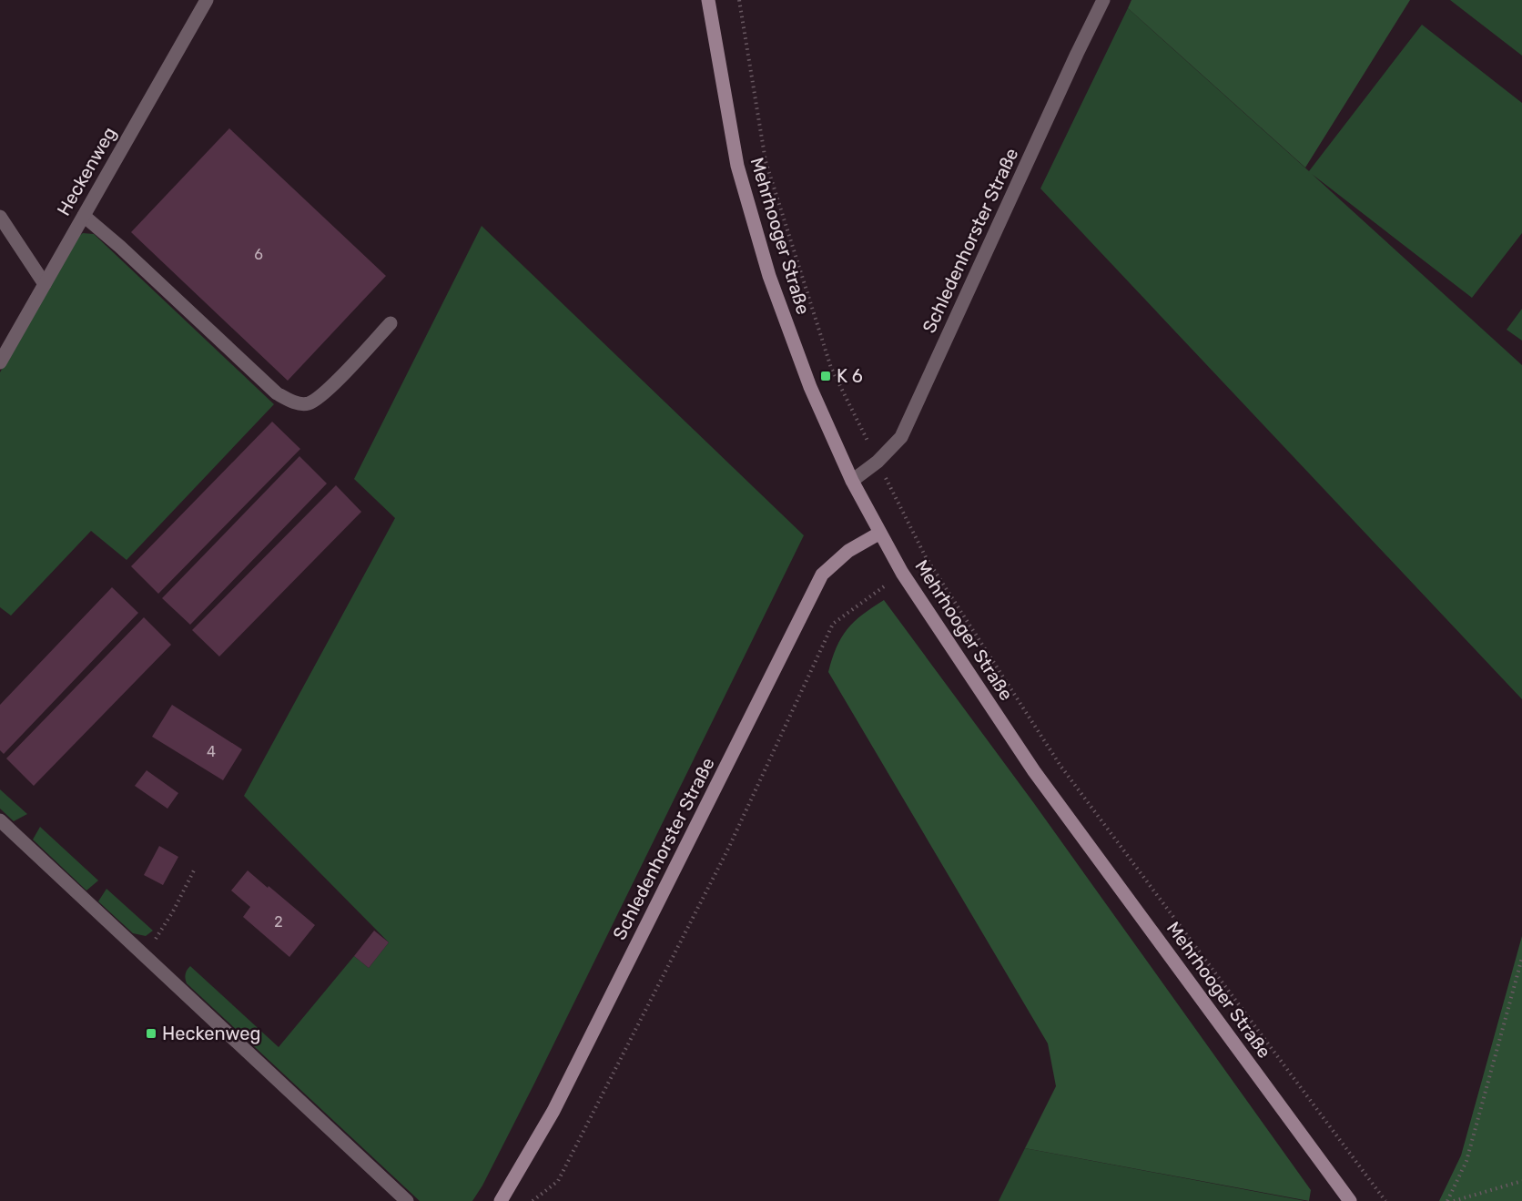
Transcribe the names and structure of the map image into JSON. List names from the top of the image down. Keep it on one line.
{"streets":{"main road":["Mehrhooger Straße","Schledenhorster Straße"],"street":["Heckenweg"]},"crossings":[["Mehrhooger Straße","Schledenhorster Straße"]],"places":{"transit":["K 6","Heckenweg"]},"house_numbers":["6","4","2"]}
